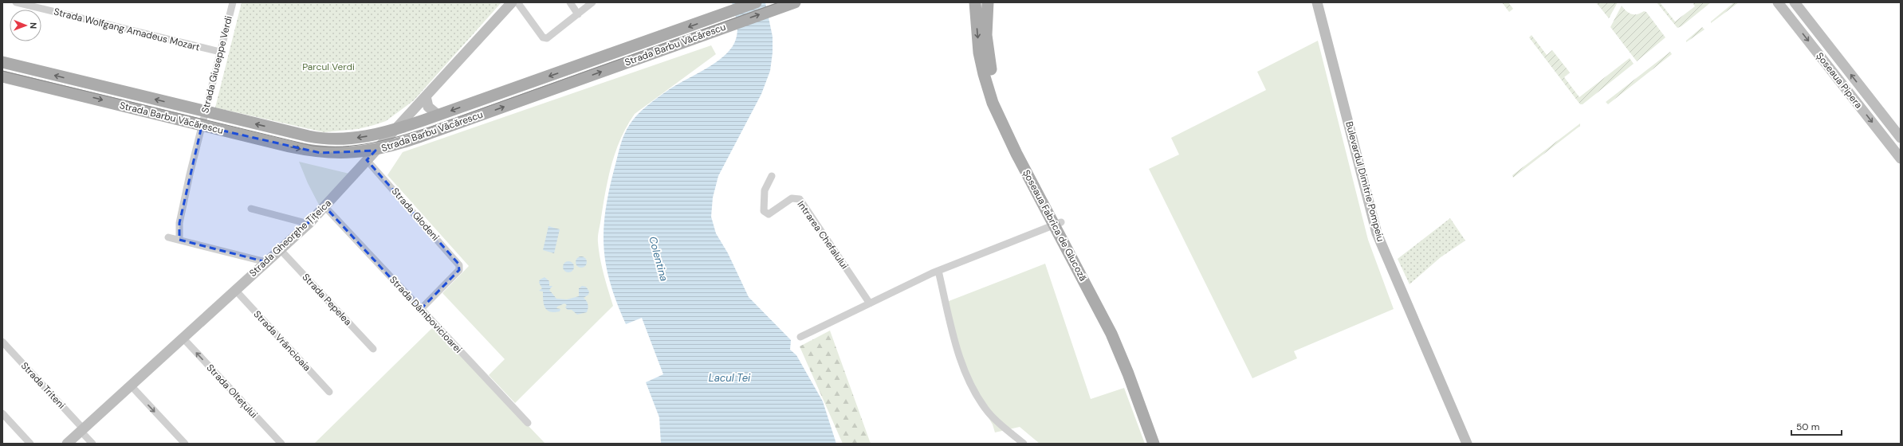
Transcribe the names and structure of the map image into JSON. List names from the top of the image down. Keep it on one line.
{"streets":{"main road":["Strada Barbu Văcărescu","Șoseaua Fabrica de Glucoză"],"street":["Strada Wolfgang Amadeus Mozart","Strada Giuseppe Verdi","Șoseaua Pipera","Bulevardul Dimitrie Pompeiu","Strada Glodeni","Intrarea Chefalului","Strada Gheorghe Țițeica","Strada Pepelea","Strada Dâmbovicioarei","Strada Vrâncioaia","Strada Triteni","Strada Oltețului"]},"crossings":[["Strada Wolfgang Amadeus Mozart","Strada Giuseppe Verdi"],["Strada Barbu Văcărescu","Strada Giuseppe Verdi"],["Strada Barbu Văcărescu","Strada Gheorghe Țițeica"],["Strada Glodeni","Strada Gheorghe Țițeica"],["Strada Glodeni","Strada Dâmbovicioarei"],["Strada Gheorghe Țițeica","Strada Pepelea"],["Strada Gheorghe Țițeica","Strada Dâmbovicioarei"],["Strada Gheorghe Țițeica","Strada Vrâncioaia"],["Strada Gheorghe Țițeica","Strada Triteni"],["Strada Gheorghe Țițeica","Strada Oltețului"]],"one_way":["Strada Oltețului"],"water":["Colentina","Lacul Tei"],"parks":["Parcul Verdi"],"scale_bar":"50 m","north":"right"}
